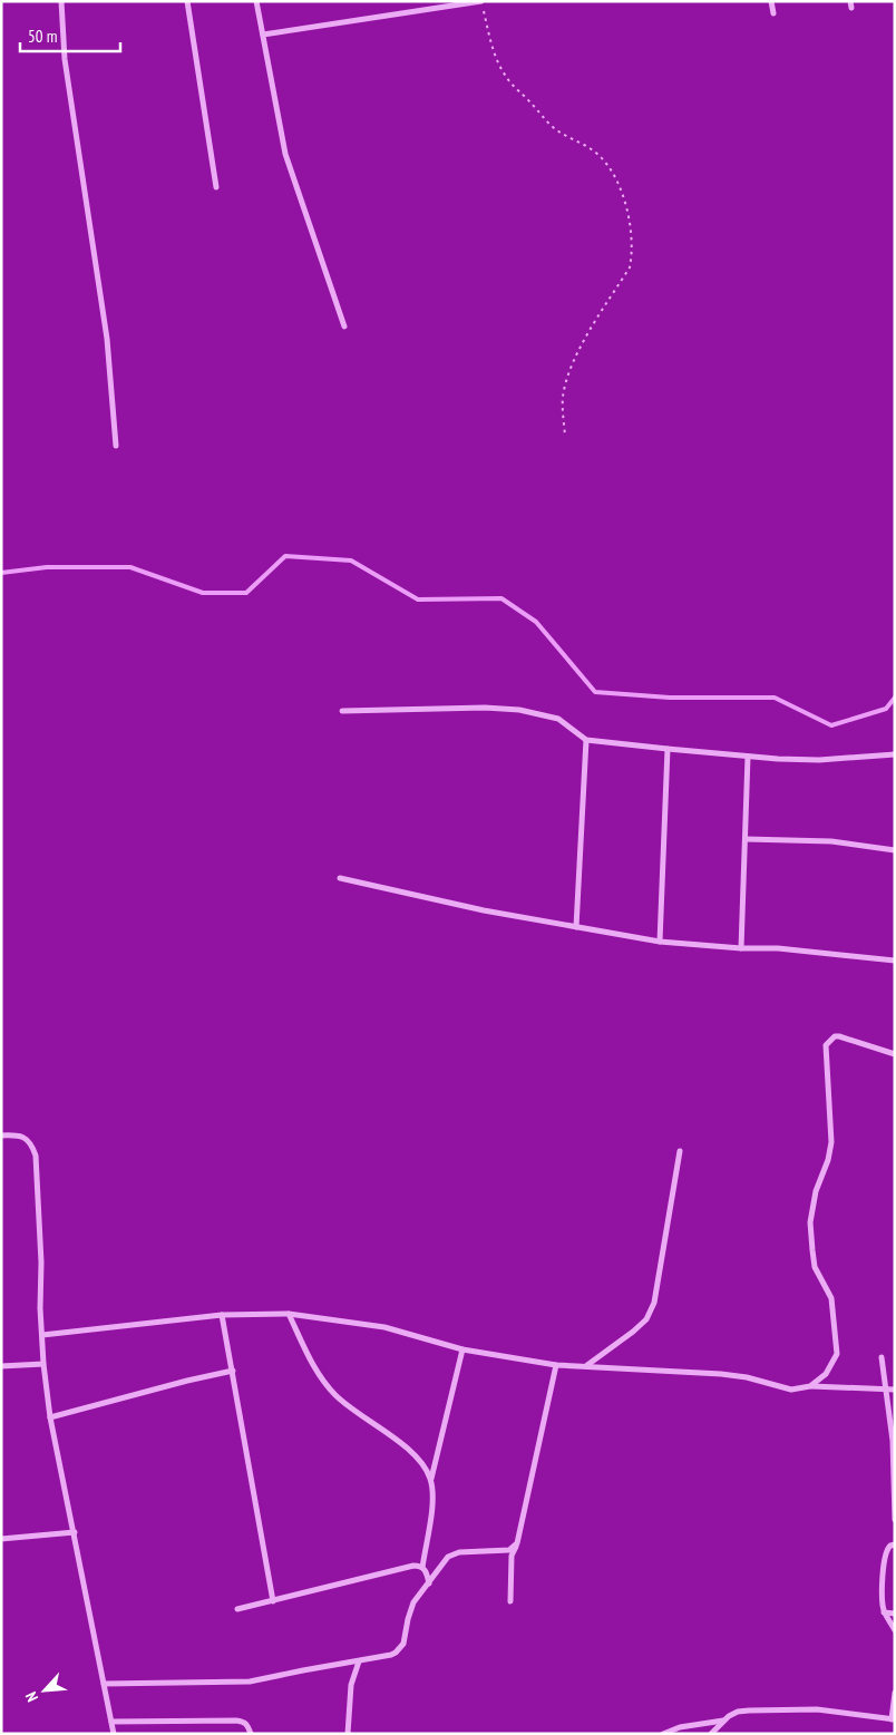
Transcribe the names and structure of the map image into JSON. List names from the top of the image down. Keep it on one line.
{"scale_bar":"50 m","north":"bottom left"}
